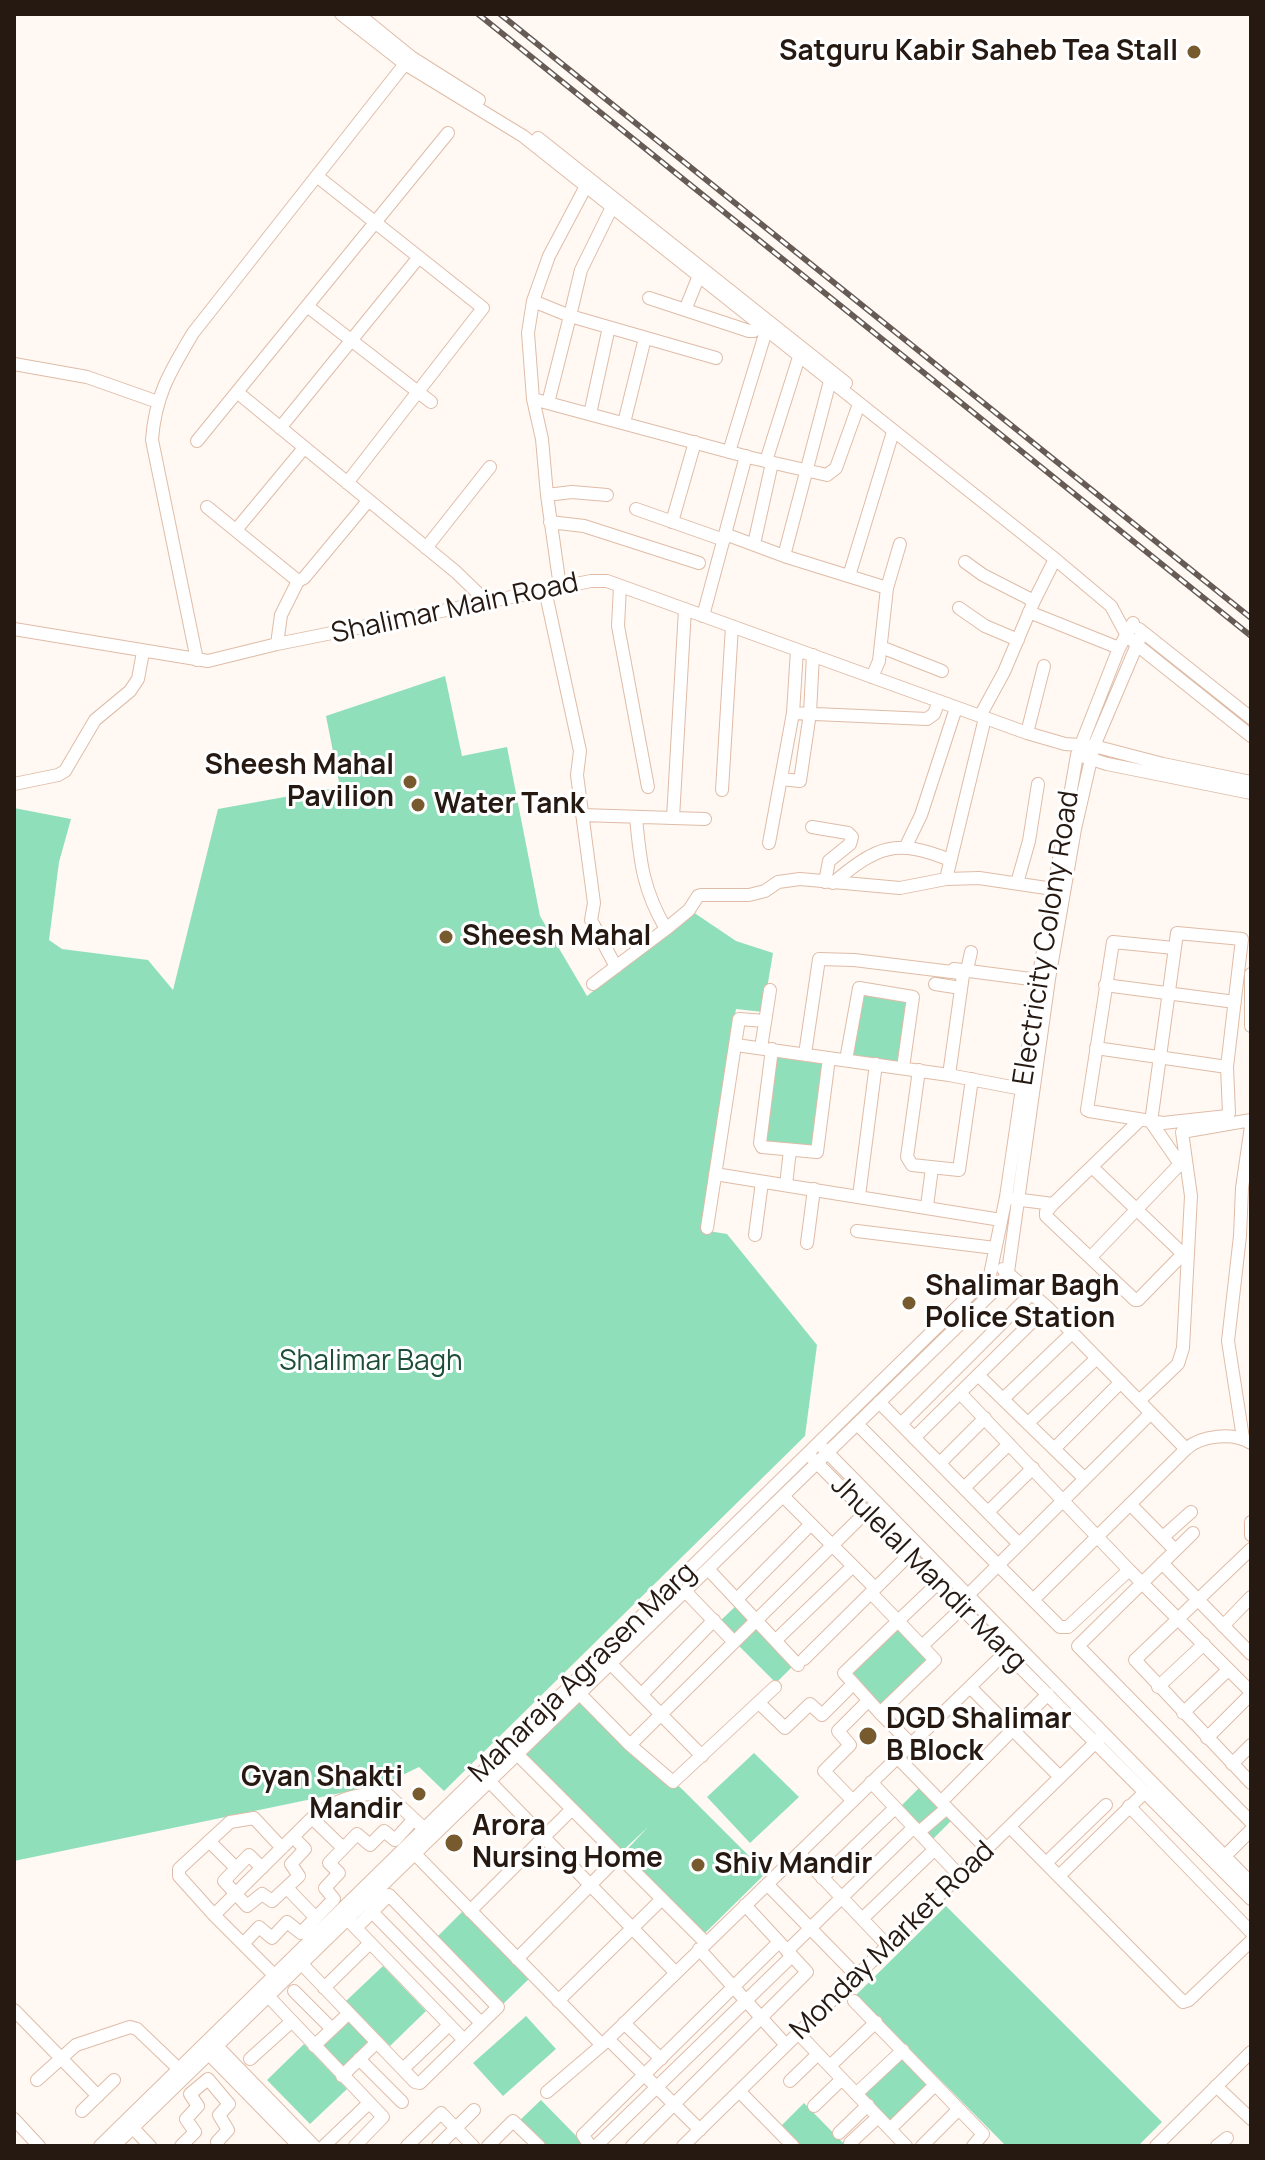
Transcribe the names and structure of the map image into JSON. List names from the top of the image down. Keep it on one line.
{"streets":{"street":["Shalimar Main Road","Electricity Colony Road","Jhulelal Mandir Marg","Maharaja Agrasen Marg","Monday Market Road"]},"crossings":[["Shalimar Main Road","Electricity Colony Road"],["Electricity Colony Road","Maharaja Agrasen Marg"],["Jhulelal Mandir Marg","Maharaja Agrasen Marg"],["Jhulelal Mandir Marg","Monday Market Road"]],"parks":["Shalimar Bagh"],"places":["Satguru Kabir Saheb Tea Stall","Sheesh Mahal Pavilion","Water Tank","Sheesh Mahal","Shalimar Bagh Police Station","DGD Shalimar B Block","Gyan Shakti Mandir","Arora Nursing Home","Shiv Mandir"]}
